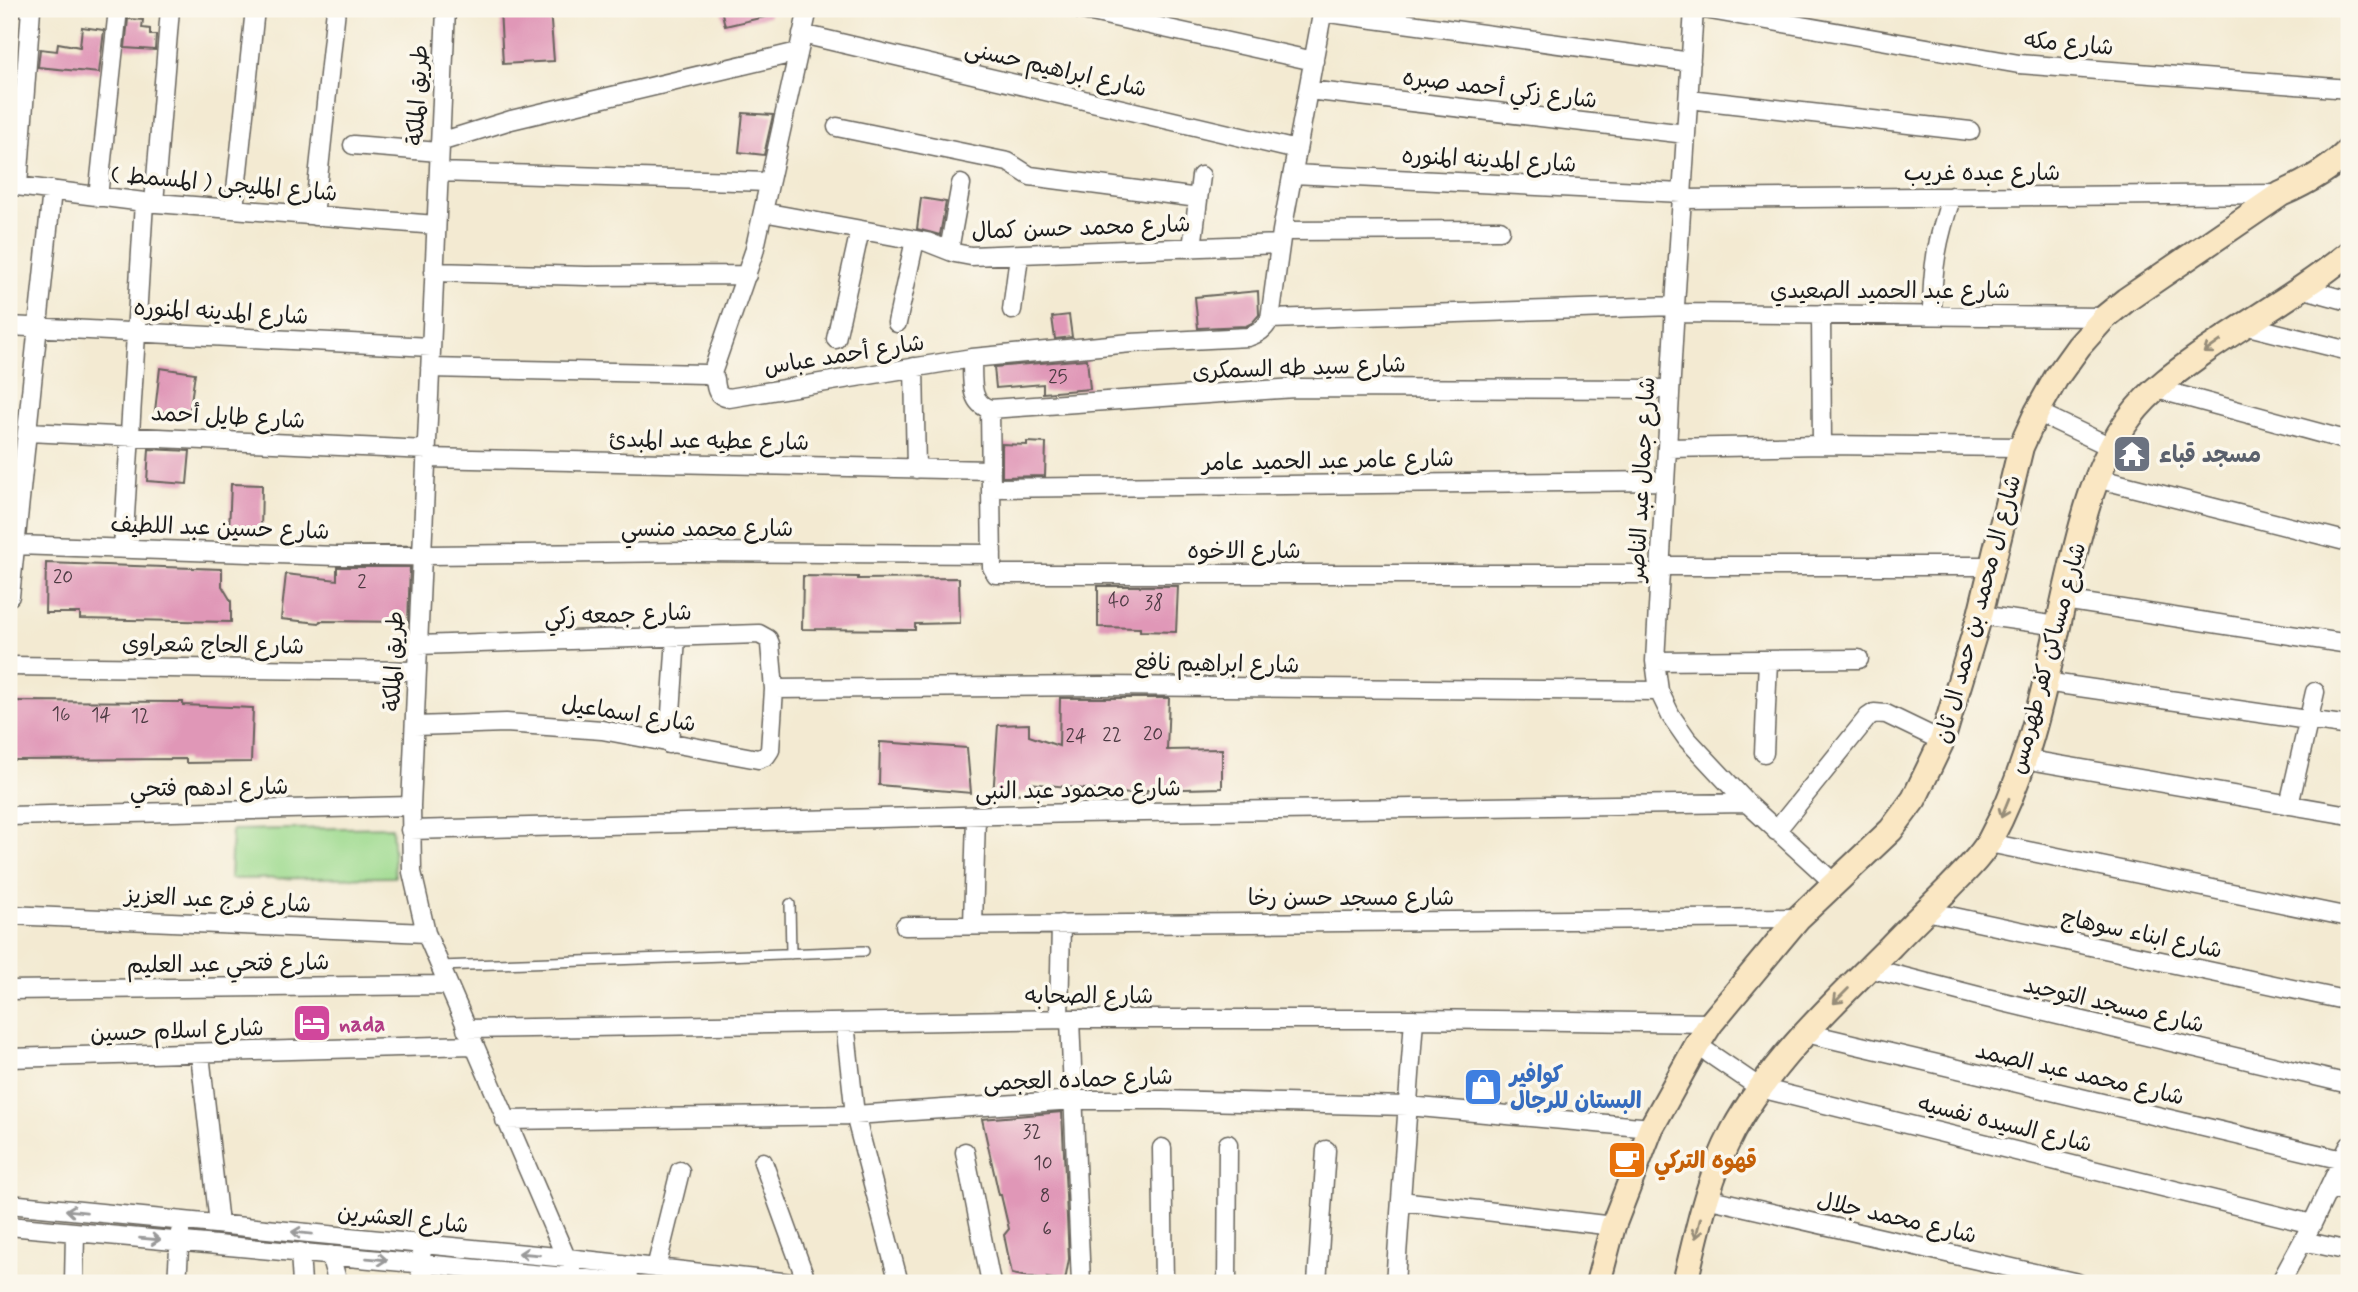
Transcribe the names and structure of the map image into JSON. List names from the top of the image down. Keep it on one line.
{"streets":{"street":["شارع مكه","شارع ابراهيم حسنى","شارع زكي أحمد صبره","طريق الملكة","شارع المدينه المنوره","شارع عبده غريب","شارع المليجى ( المسمط )","شارع محمد حسن كمال","شارع عبد الحميد الصعيدي","شارع أحمد عباس","شارع سيد طه السمكرى","شارع طايل أحمد","شارع عطيه عبد المبدئ","شارع عامر عبد الحميد عامر","شارع جمال عبد الناصر","شارع حسين عبد اللطيف","شارع محمد منسي","شارع الاخوه","شارع ال محمد بن حمد ال ثان","شارع جمعه زكي","شارع الحاج شعراوى","شارع مساكن كفر طهرمس","شارع ابراهيم نافع","شارع اسماعيل","شارع ادهم فتحي","شارع محمود عبد النبى","شارع مسجد حسن رخا","شارع فرج عبد العزيز","شارع ابناء سوهاج","شارع فتحي عبد العليم","شارع الصحابه","شارع مسجد التوحيد","شارع اسلام حسين","شارع محمد عبد الصمد","شارع حماده العجمى","شارع السيده نفسيه","شارع محمد جلال","شارع العشرين"]},"crossings":[["شارع زكي أحمد صبره","شارع جمال عبد الناصر"],["طريق الملكة","شارع المدينه المنوره"],["طريق الملكة","شارع المليجى ( المسمط )"],["طريق الملكة","شارع طايل أحمد"],["طريق الملكة","شارع عطيه عبد المبدئ"],["طريق الملكة","شارع حسين عبد اللطيف"],["طريق الملكة","شارع محمد منسي"],["طريق الملكة","شارع جمعه زكي"],["طريق الملكة","شارع الحاج شعراوى"],["طريق الملكة","شارع اسماعيل"],["طريق الملكة","شارع ادهم فتحي"],["طريق الملكة","شارع محمود عبد النبى"],["طريق الملكة","شارع فرج عبد العزيز"],["طريق الملكة","شارع فتحي عبد العليم"],["طريق الملكة","شارع الصحابه"],["طريق الملكة","شارع اسلام حسين"],["طريق الملكة","شارع حماده العجمى"],["طريق الملكة","شارع العشرين"],["شارع المدينه المنوره","شارع عبده غريب"],["شارع المدينه المنوره","شارع جمال عبد الناصر"],["شارع عبده غريب","شارع جمال عبد الناصر"],["شارع عبده غريب","شارع ال محمد بن حمد ال ثان"],["شارع عبد الحميد الصعيدي","شارع أحمد عباس"],["شارع عبد الحميد الصعيدي","شارع جمال عبد الناصر"],["شارع عبد الحميد الصعيدي","شارع ال محمد بن حمد ال ثان"],["شارع سيد طه السمكرى","شارع جمال عبد الناصر"],["شارع طايل أحمد","شارع عطيه عبد المبدئ"],["شارع عطيه عبد المبدئ","شارع عامر عبد الحميد عامر"],["شارع عامر عبد الحميد عامر","شارع جمال عبد الناصر"],["شارع جمال عبد الناصر","شارع الاخوه"],["شارع جمال عبد الناصر","شارع ال محمد بن حمد ال ثان"],["شارع جمال عبد الناصر","شارع ابراهيم نافع"],["شارع جمال عبد الناصر","شارع محمود عبد النبى"],["شارع حسين عبد اللطيف","شارع محمد منسي"],["شارع محمد منسي","شارع الاخوه"],["شارع ال محمد بن حمد ال ثان","شارع مسجد حسن رخا"],["شارع ال محمد بن حمد ال ثان","شارع الصحابه"],["شارع ال محمد بن حمد ال ثان","شارع حماده العجمى"],["شارع ال محمد بن حمد ال ثان","شارع السيده نفسيه"],["شارع جمعه زكي","شارع ابراهيم نافع"],["شارع جمعه زكي","شارع اسماعيل"],["شارع مساكن كفر طهرمس","شارع ابناء سوهاج"],["شارع مساكن كفر طهرمس","شارع مسجد التوحيد"],["شارع مساكن كفر طهرمس","شارع محمد عبد الصمد"],["شارع مساكن كفر طهرمس","شارع السيده نفسيه"],["شارع مساكن كفر طهرمس","شارع محمد جلال"],["شارع ابراهيم نافع","شارع اسماعيل"],["شارع الصحابه","شارع اسلام حسين"]],"places":{"temple":["مسجد قباء"],"hotel":["nada"],"shop":["كوافير البستان للرجال"],"cafe":["قهوه التركي"]},"house_numbers":["25","20","2","40","38","16","14","12","20","22","24","32","10","8","6"]}
